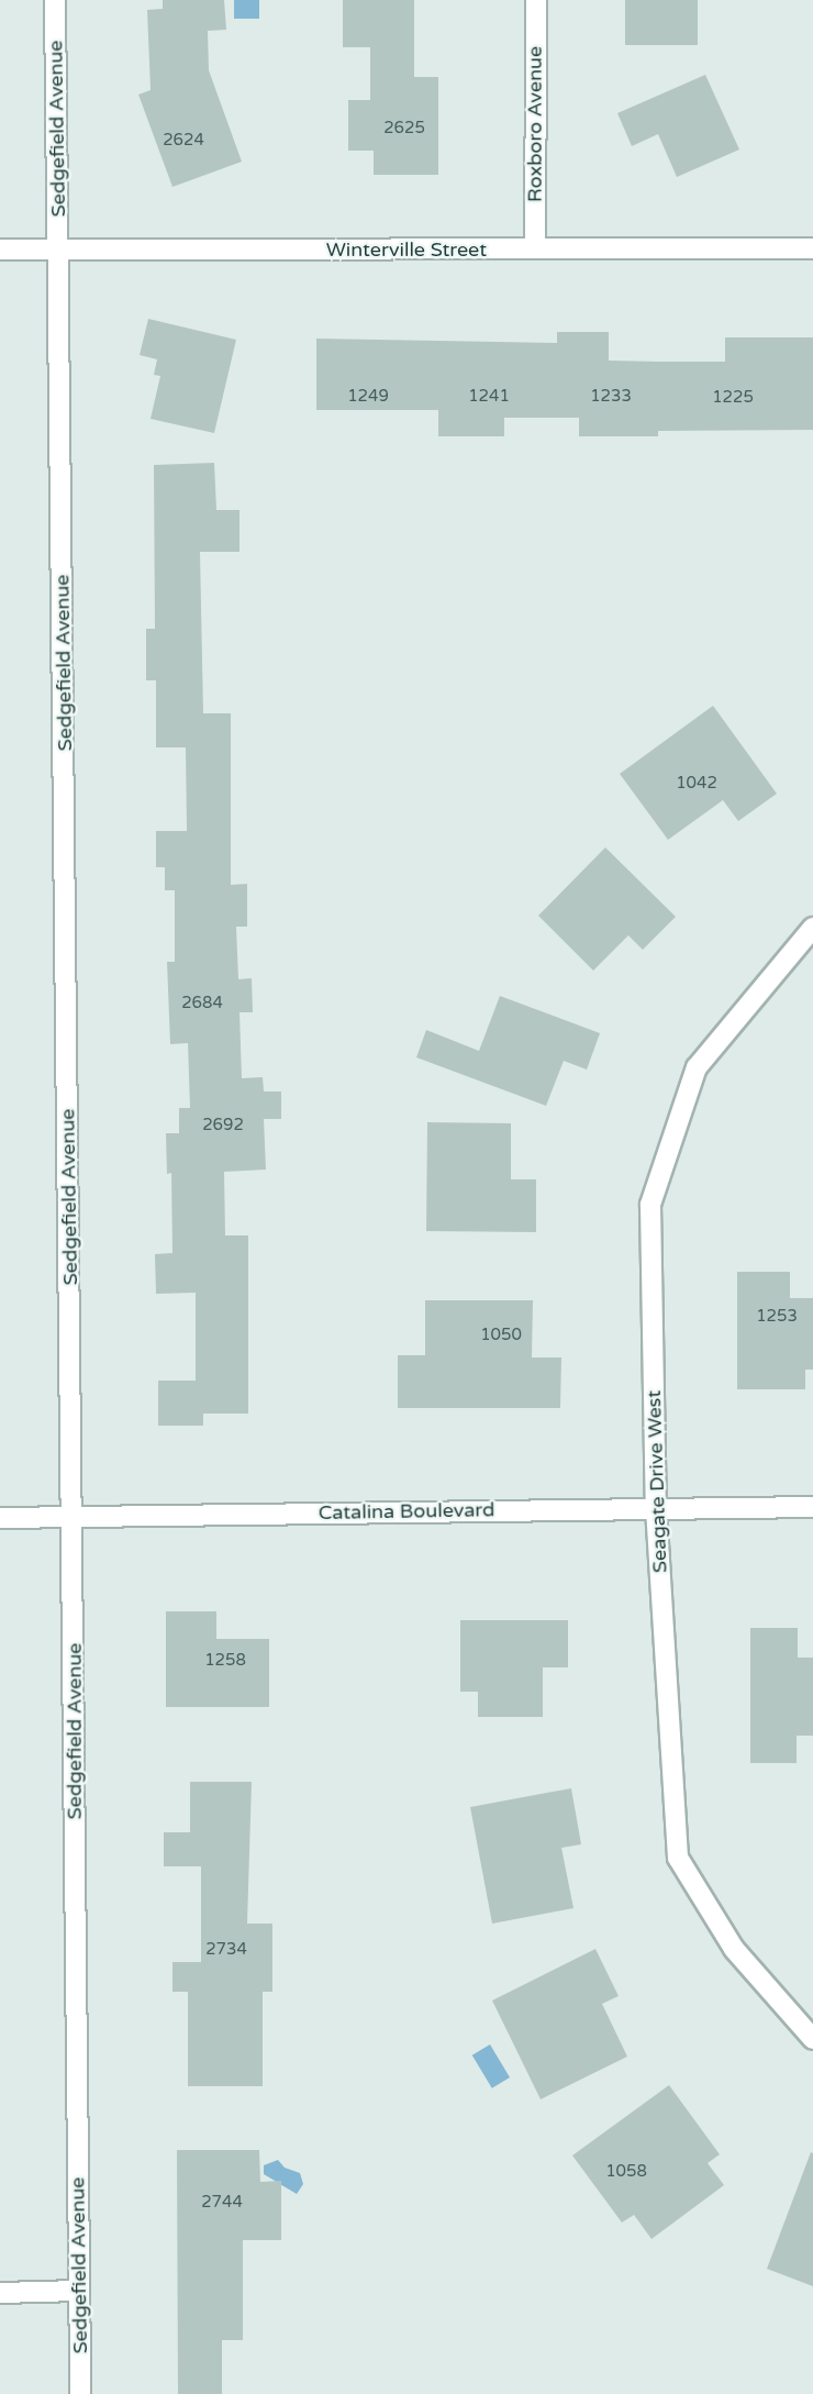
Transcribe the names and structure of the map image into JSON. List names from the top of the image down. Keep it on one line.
{"streets":{"street":["Roxboro Avenue","Sedgefield Avenue","Winterville Street","Seagate Drive West","Catalina Boulevard"]},"crossings":[["Roxboro Avenue","Winterville Street"],["Sedgefield Avenue","Winterville Street"],["Sedgefield Avenue","Catalina Boulevard"],["Seagate Drive West","Catalina Boulevard"]],"house_numbers":["2625","2624","1249","1241","1233","1225","1042","2684","2692","1253","1050","1258","2734","1058","2744"]}
